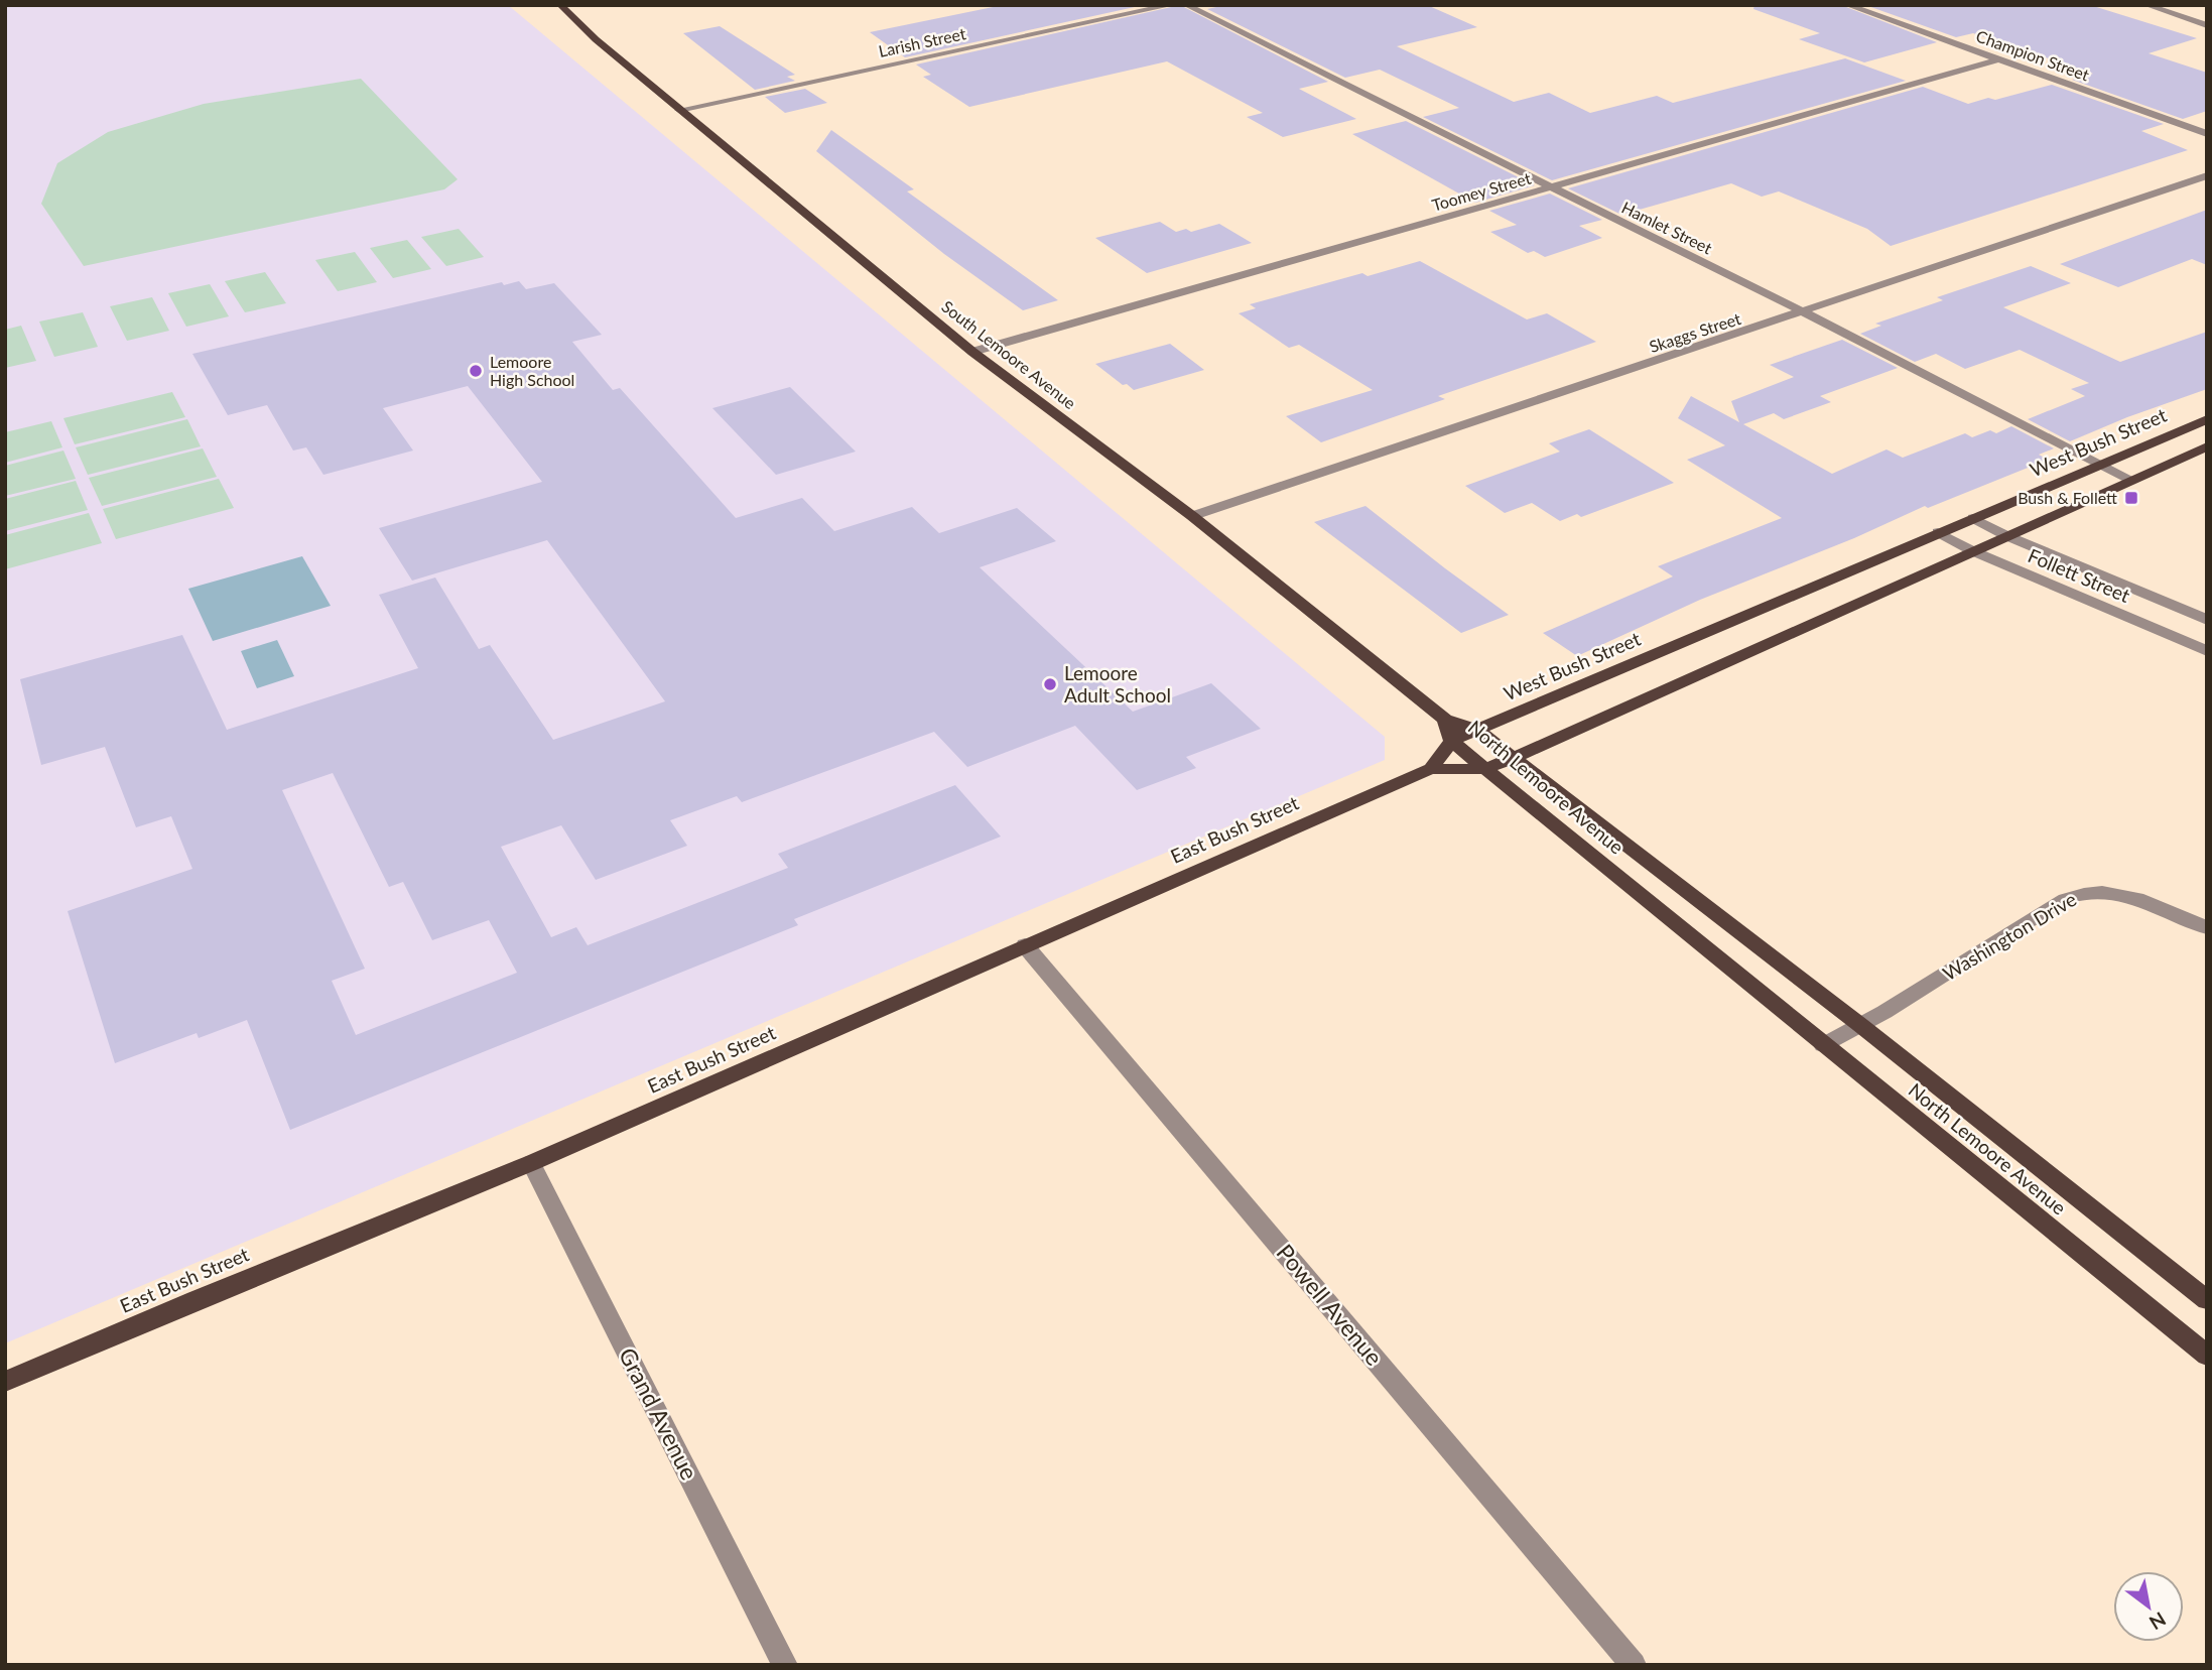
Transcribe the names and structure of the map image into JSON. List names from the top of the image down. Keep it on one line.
{"streets":{"main road":["South Lemoore Avenue","West Bush Street","North Lemoore Avenue","East Bush Street"],"street":["Larish Street","Champion Street","Toomey Street","Hamlet Street","Skaggs Street","Follett Street","Washington Drive","Powell Avenue","Grand Avenue"]},"crossings":[["Larish Street","South Lemoore Avenue"],["Champion Street","Toomey Street"],["Toomey Street","Hamlet Street"],["Toomey Street","South Lemoore Avenue"],["Hamlet Street","Skaggs Street"],["Hamlet Street","West Bush Street"],["Skaggs Street","South Lemoore Avenue"],["South Lemoore Avenue","North Lemoore Avenue"],["West Bush Street","Follett Street"],["West Bush Street","North Lemoore Avenue"],["North Lemoore Avenue","Washington Drive"],["East Bush Street","Powell Avenue"],["East Bush Street","Grand Avenue"]],"places":{"other":["Lemoore High School","Lemoore Adult School"],"transit":["Bush & Follett"]},"north":"bottom right"}
